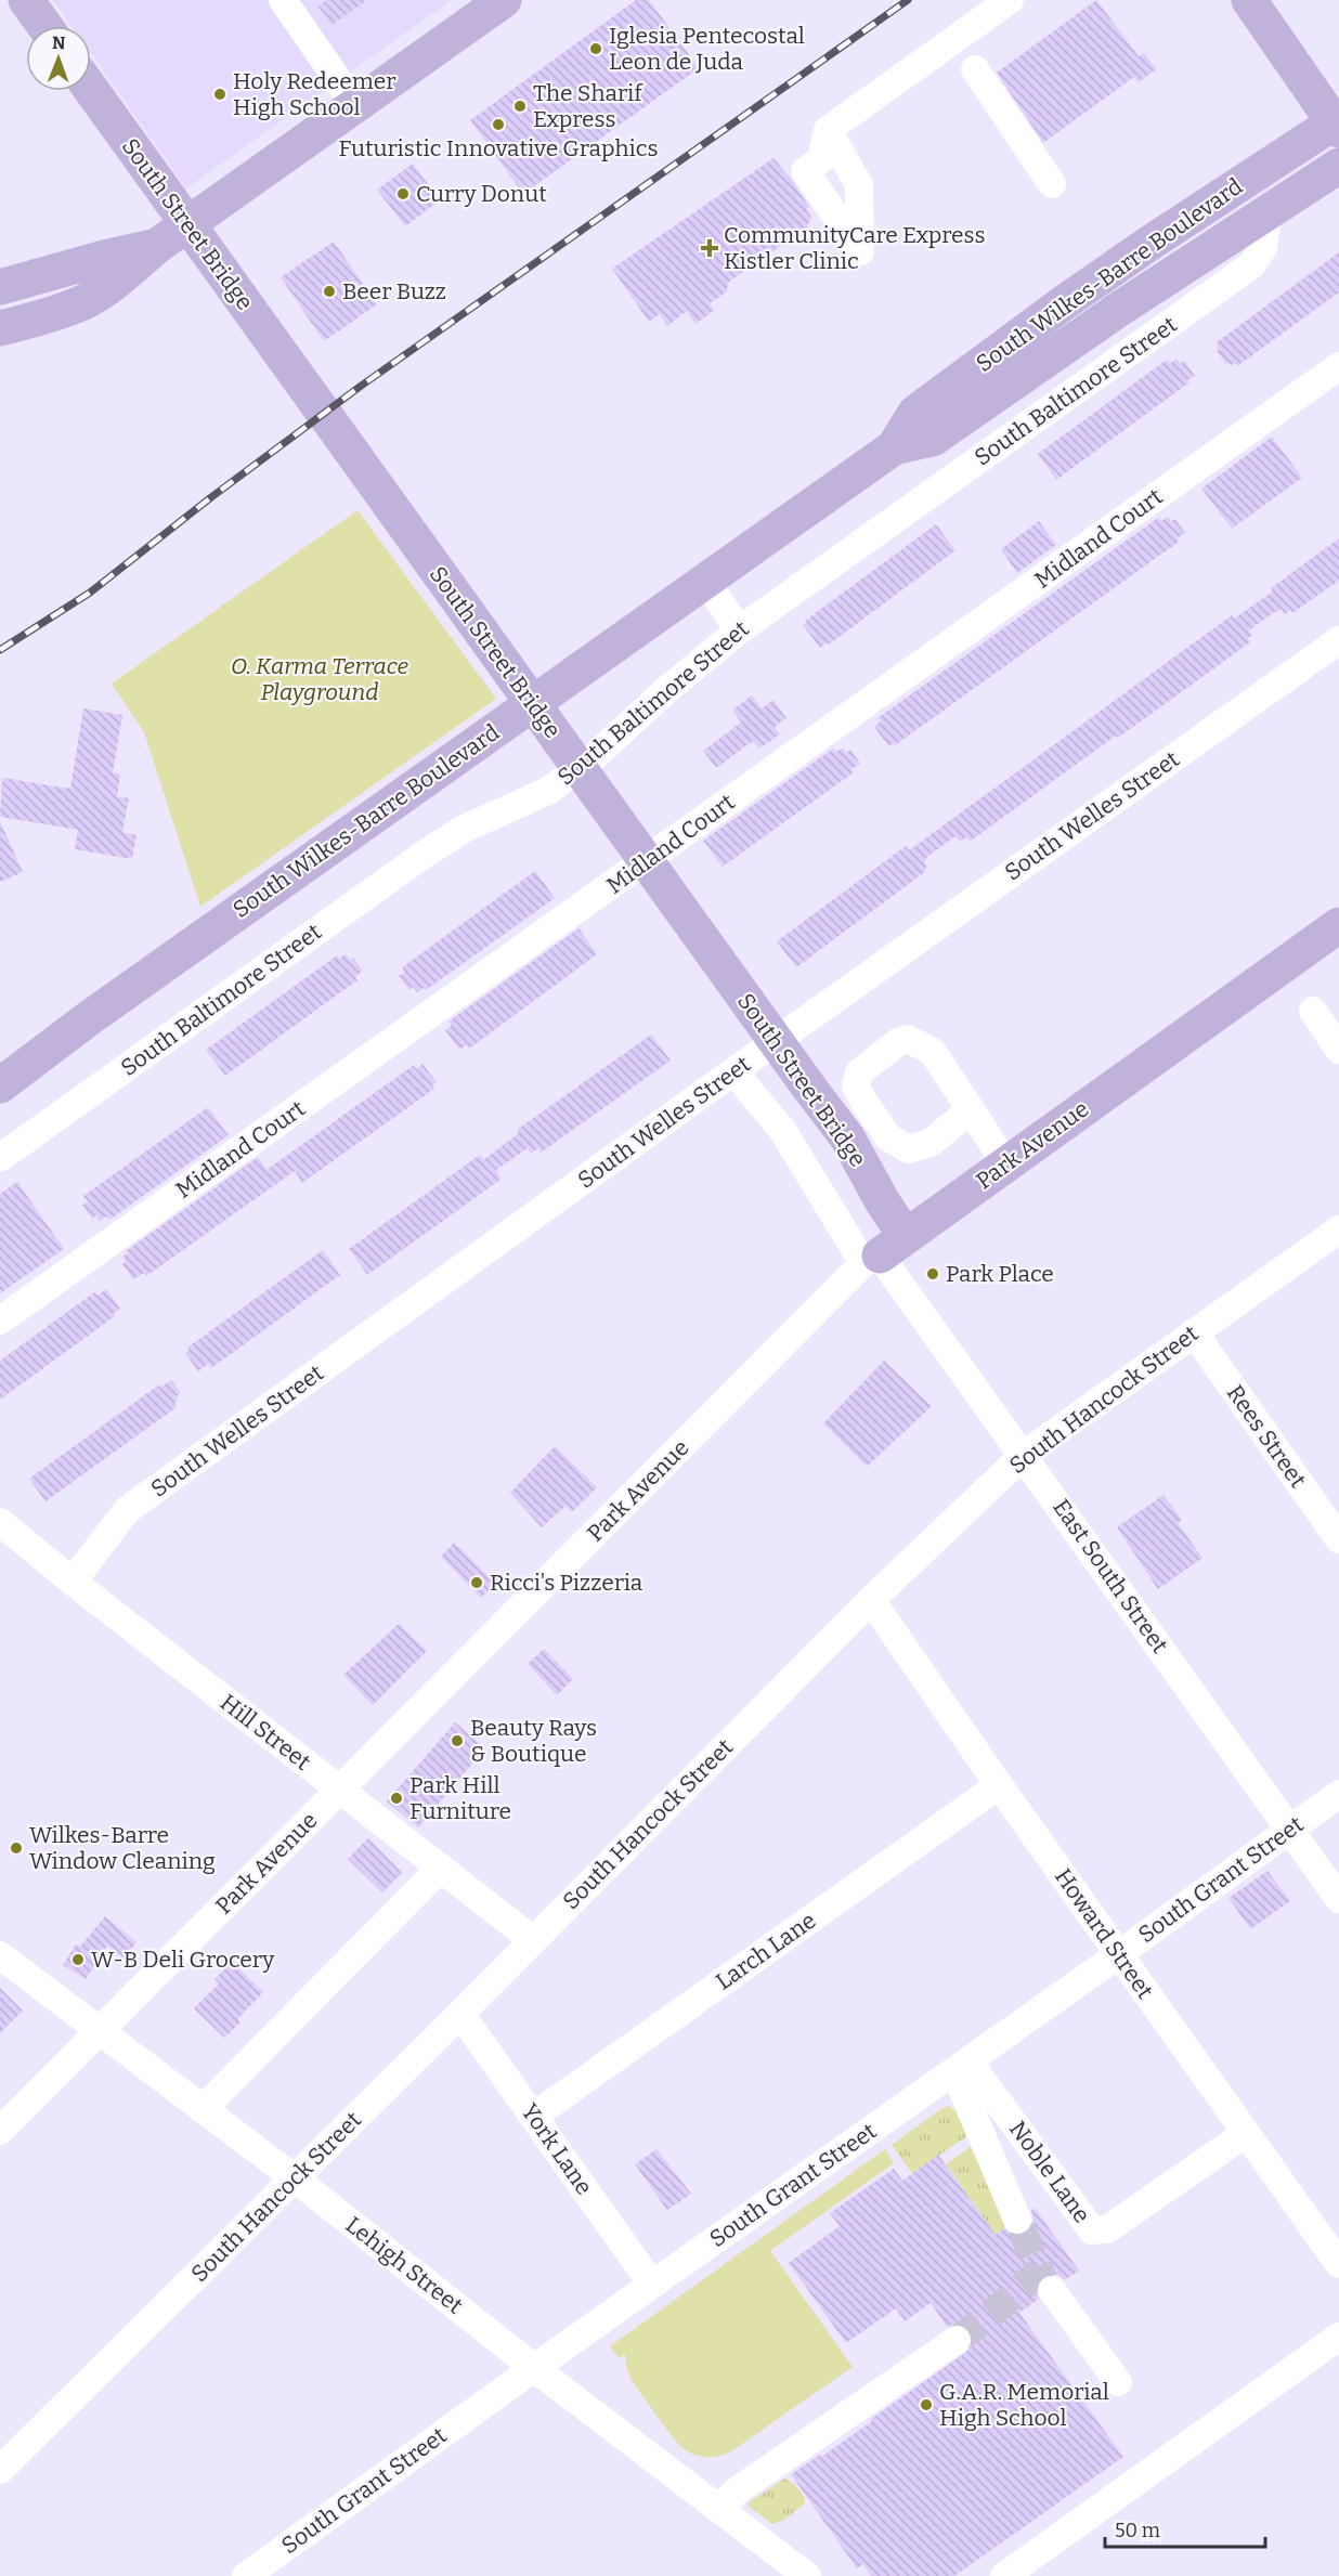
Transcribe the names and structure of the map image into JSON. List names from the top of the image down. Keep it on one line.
{"streets":{"main road":["South Street Bridge","South Wilkes-Barre Boulevard","Park Avenue"],"street":["South Baltimore Street","Midland Court","South Welles Street","South Hancock Street","Rees Street","East South Street","Hill Street","South Grant Street","Howard Street","Larch Lane","York Lane","Noble Lane","Lehigh Street"]},"crossings":[["South Street Bridge","Park Avenue"],["South Street Bridge","East South Street"],["South Wilkes-Barre Boulevard","South Baltimore Street"],["South Welles Street","East South Street"],["South Welles Street","Hill Street"],["Park Avenue","East South Street"],["Park Avenue","Hill Street"],["Park Avenue","Lehigh Street"],["South Hancock Street","Rees Street"],["South Hancock Street","East South Street"],["South Hancock Street","Hill Street"],["South Hancock Street","Howard Street"],["South Hancock Street","York Lane"],["South Hancock Street","Lehigh Street"],["East South Street","South Grant Street"],["South Grant Street","Howard Street"],["South Grant Street","York Lane"],["South Grant Street","Noble Lane"],["South Grant Street","Lehigh Street"],["Howard Street","Larch Lane"],["Howard Street","Noble Lane"],["Larch Lane","York Lane"]],"parks":["O. Karma Terrace Playground"],"places":{"other":["Iglesia Pentecostal Leon de Juda","Holy Redeemer High School","The Sharif Express","Futuristic Innovative Graphics","Curry Donut","Beer Buzz","Park Place","Ricci's Pizzeria","Beauty Rays & Boutique","Park Hill Furniture","Wilkes-Barre Window Cleaning","W-B Deli Grocery","G.A.R. Memorial High School"],"health":["CommunityCare Express Kistler Clinic"]},"scale_bar":"50 m","north":"top"}
